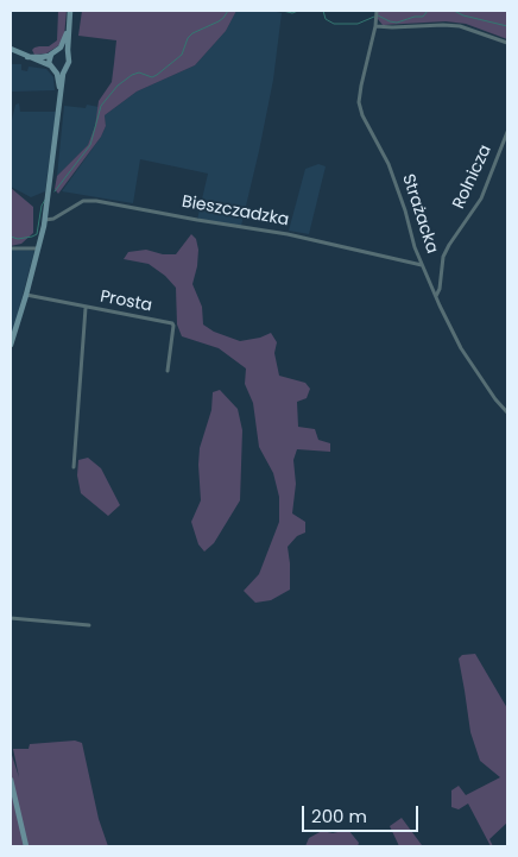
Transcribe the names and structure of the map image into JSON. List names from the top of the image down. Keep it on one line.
{"streets":{"street":["Rolnicza","Bieszczadzka","Strażacka","Prosta"]},"crossings":[["Rolnicza","Strażacka"],["Bieszczadzka","Strażacka"]],"scale_bar":"200 m"}
